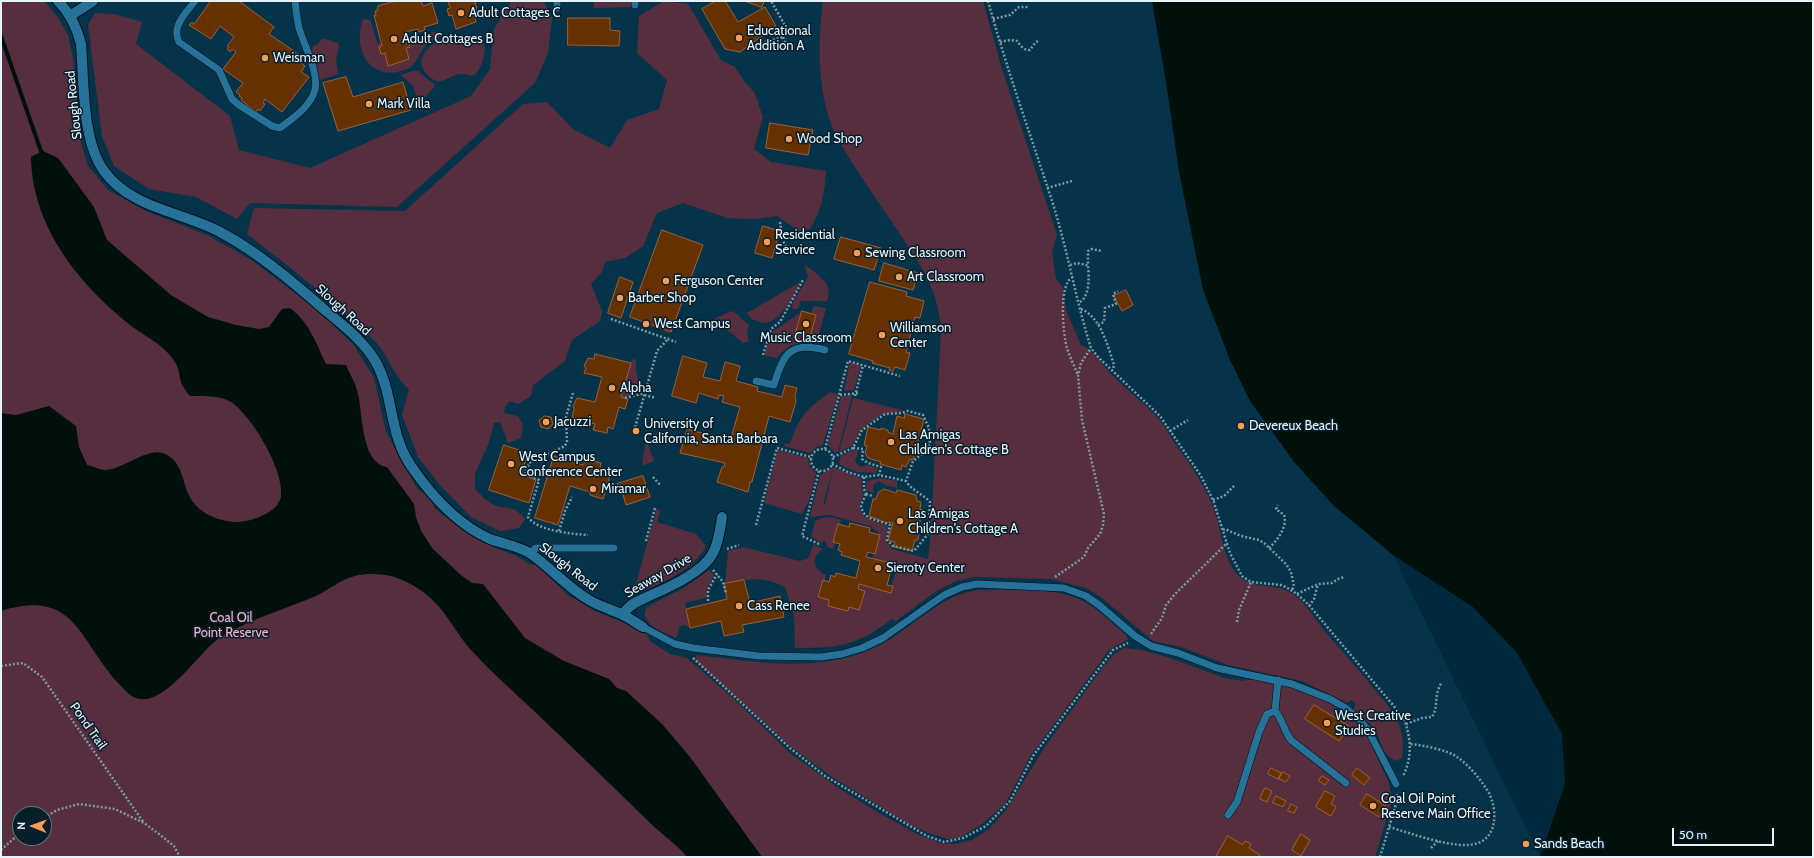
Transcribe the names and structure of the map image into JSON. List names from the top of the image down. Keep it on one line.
{"streets":{"street":["Slough Road","Seaway Drive"],"path":["Pond Trail"]},"crossings":[["Slough Road","Seaway Drive"]],"parks":["Coal Oil Point Reserve"],"places":["Adult Cottages C","Educational Addition A","Adult Cottages B","Weisman","Mark Villa","Wood Shop","Residential Service","Sewing Classroom","Art Classroom","Ferguson Center","Barber Shop","West Campus","Music Classroom","Williamson Center","Alpha","Jacuzzi","Devereux Beach","University of California, Santa Barbara","Las Amigas Children's Cottage B","West Campus Conference Center","Miramar","Las Amigas Children's Cottage A","Sieroty Center","Cass Renee","West Creative Studies","Coal Oil Point Reserve Main Office","Sands Beach"],"scale_bar":"50 m","north":"left"}
